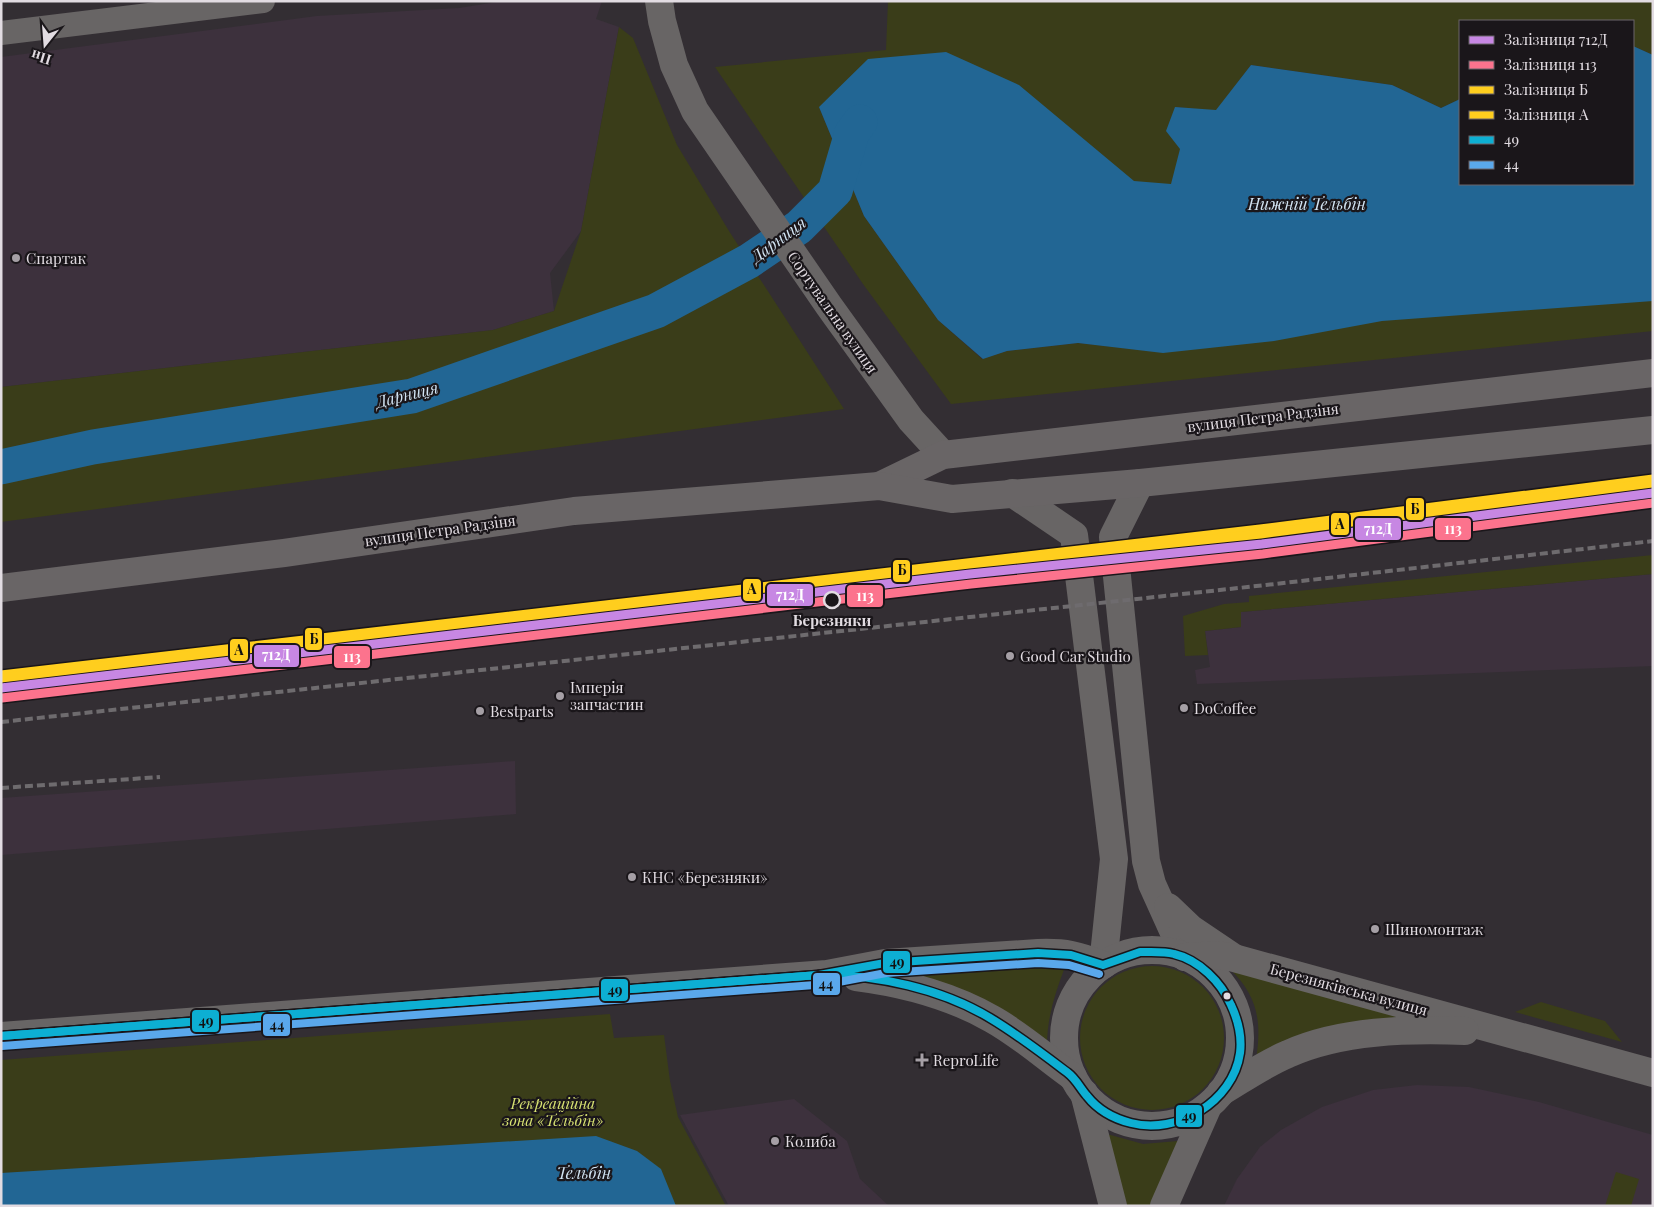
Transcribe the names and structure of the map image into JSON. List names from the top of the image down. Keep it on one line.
{"streets":{"main road":["вулиця Петра Радзіня"],"street":["Сортувальна вулиця","Березняківська вулиця"]},"crossings":[["Сортувальна вулиця","вулиця Петра Радзіня"]],"water":["Нижній Тельбін","Дарниця","Тельбін"],"parks":["Рекреаційна зона «Тельбін»"],"places":{"other":["Спартак","Березняки","Good Car Studio","Імперія запчастин","DoCoffee","Bestparts","КНС «Березняки»","Шиномонтаж","Колиба"],"health":["ReproLife"]},"lines":["rail line Б","rail line A","rail line 712Д","rail line 113","transit line 49","transit line 44"],"legend":["Залізниця 712Д","Залізниця 113","Залізниця Б","Залізниця A","49","44"],"north":"bottom"}
